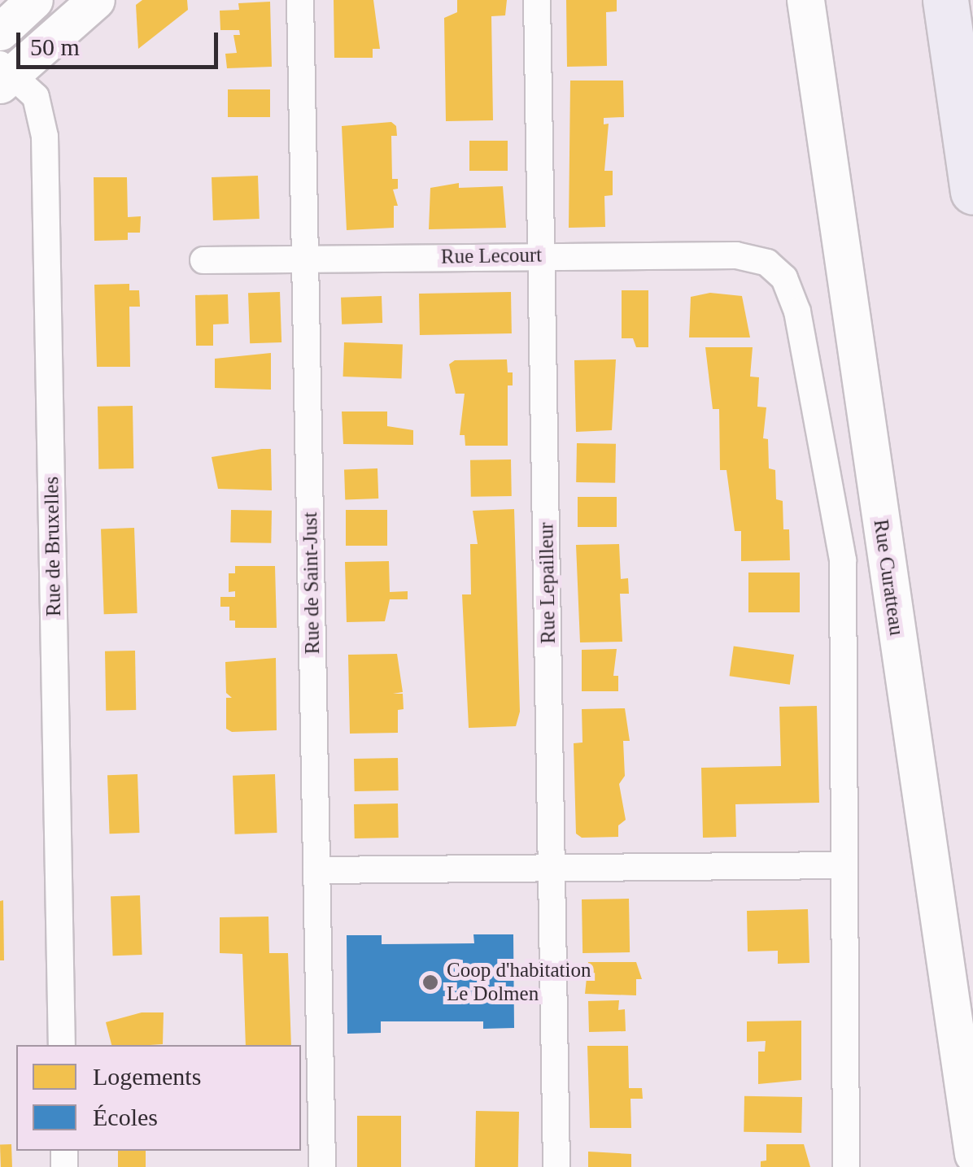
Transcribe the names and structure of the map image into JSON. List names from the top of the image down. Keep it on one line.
{"streets":{"main road":["Rue Curatteau"],"street":["Rue Lecourt","Rue de Bruxelles","Rue de Saint-Just","Rue Lepailleur"]},"crossings":[["Rue Lecourt","Rue Curatteau"],["Rue Lecourt","Rue de Saint-Just"],["Rue Lecourt","Rue Lepailleur"]],"places":["Coop d'habitation Le Dolmen"],"legend":["Logements","Écoles"],"scale_bar":"50 m"}
